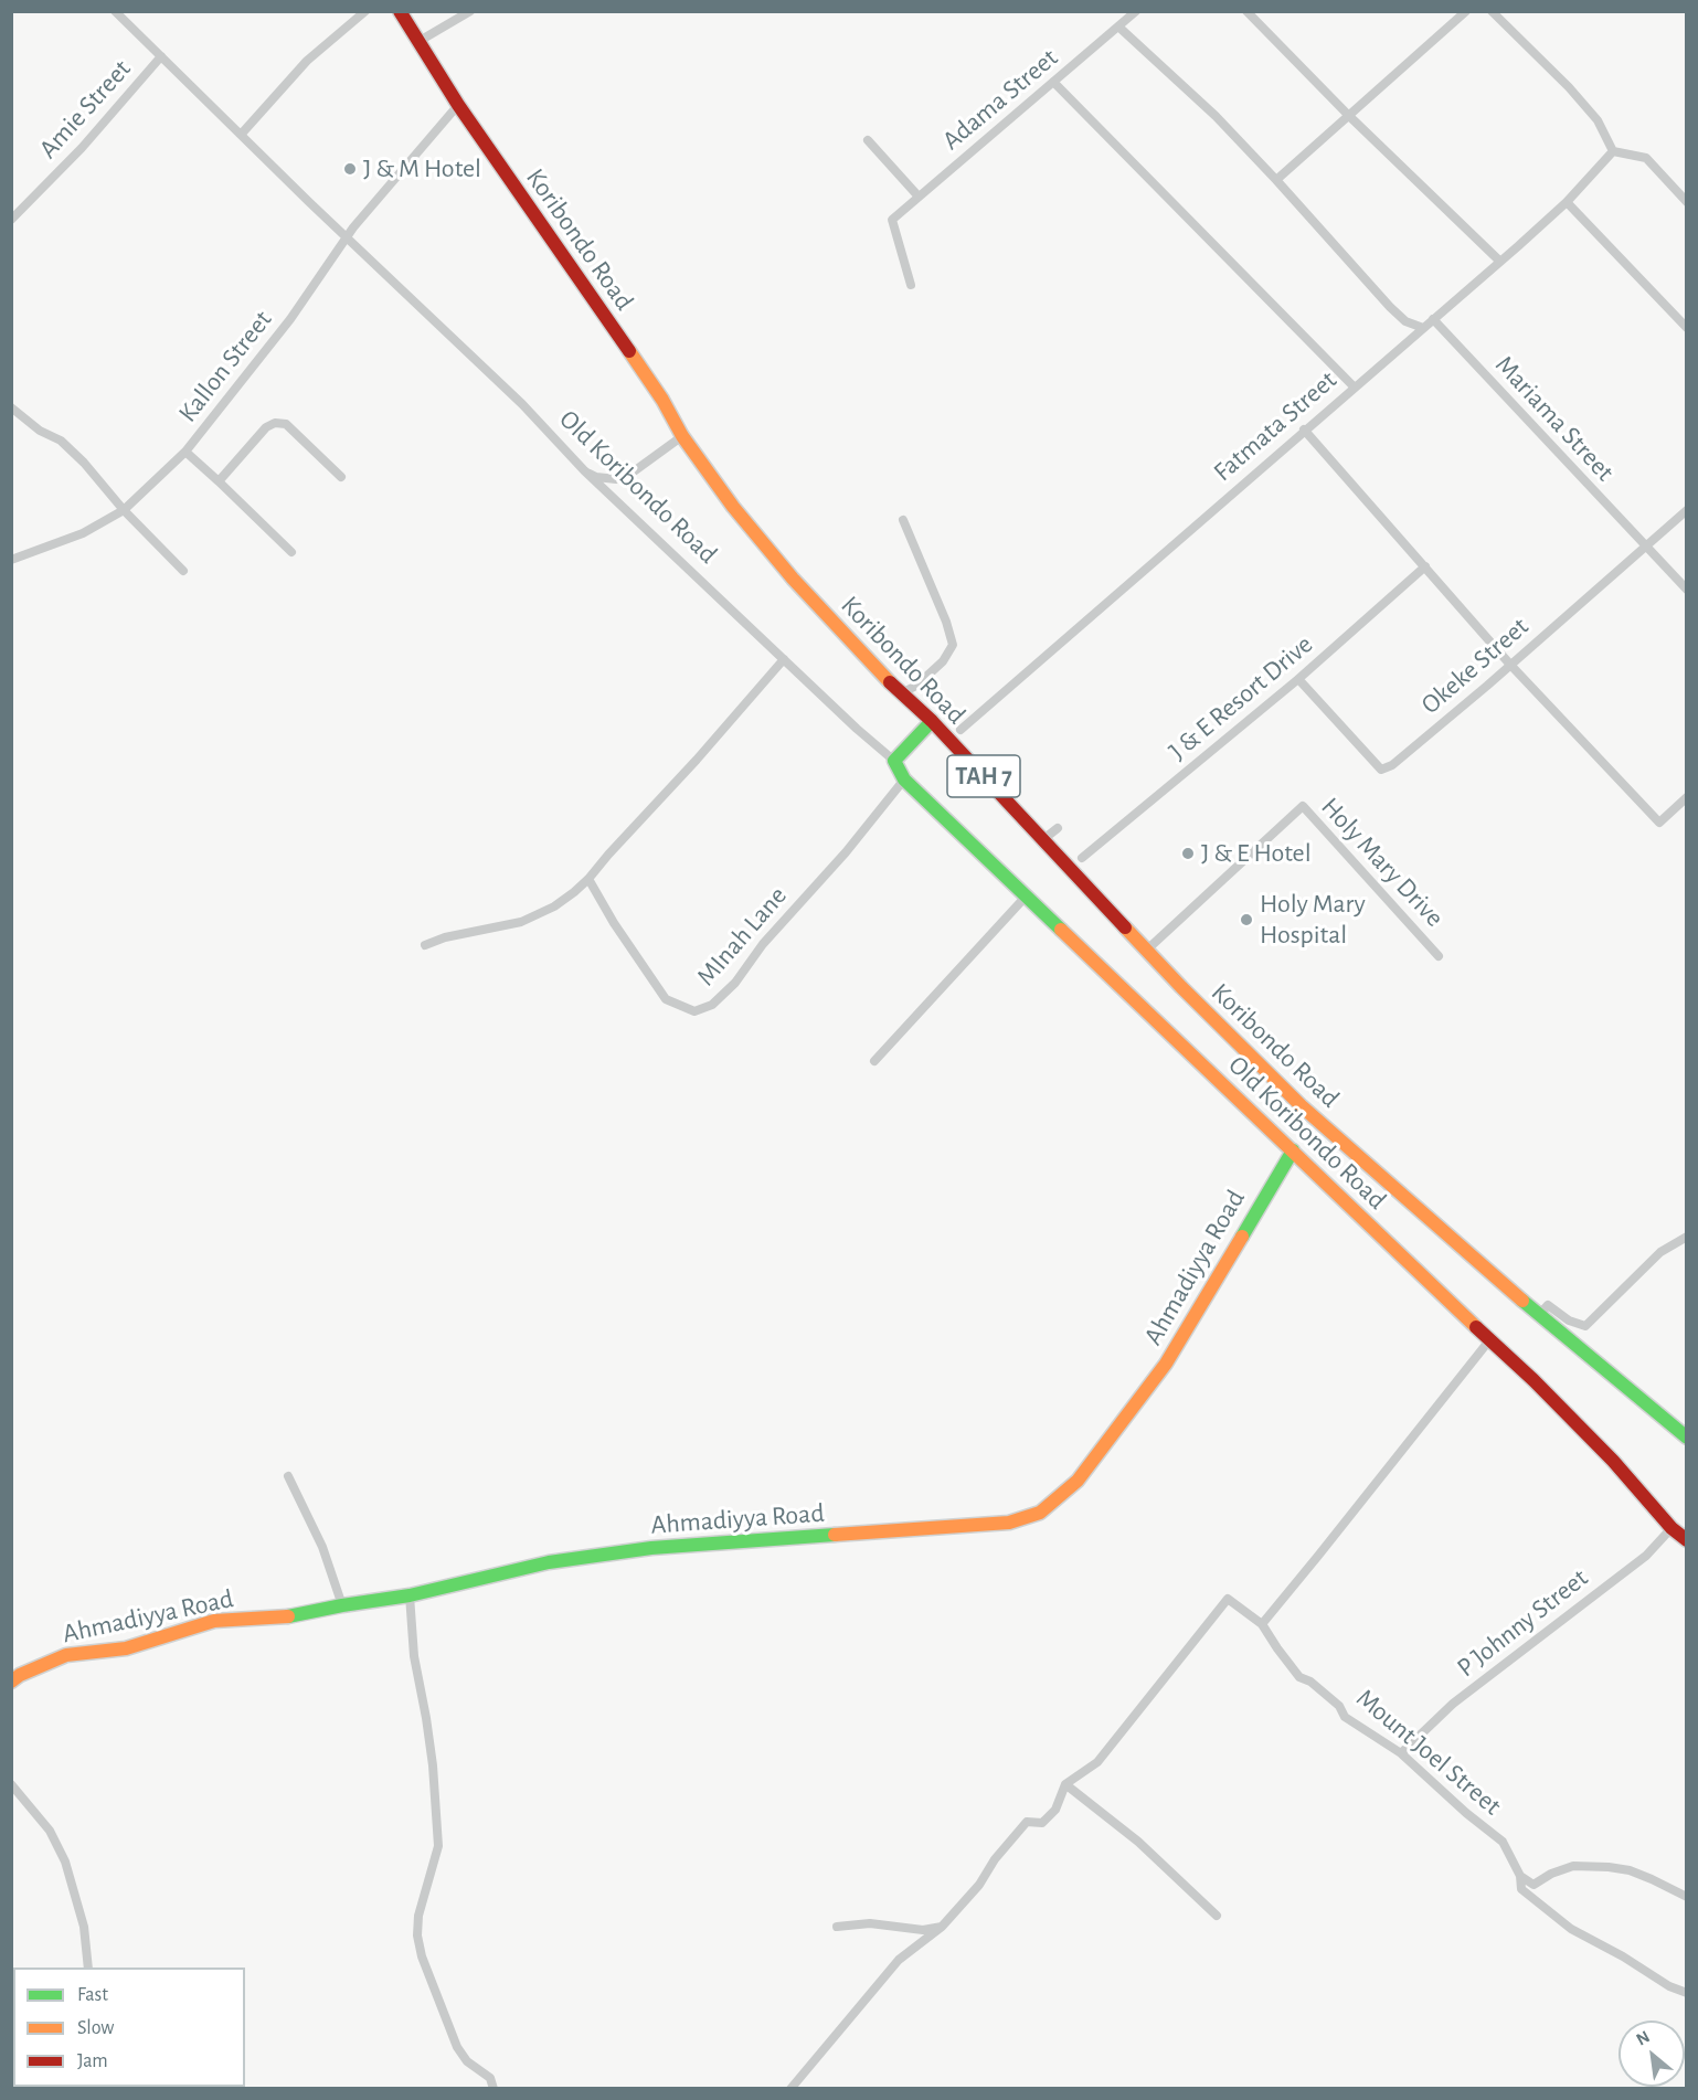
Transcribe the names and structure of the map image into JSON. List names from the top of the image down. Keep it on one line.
{"streets":{"main road":["Koribondo Road","Old Koribondo Road","TAH 7","Ahmadiyya Road"],"street":["Adama Street","Amie Street","Kallon Street","Mariama Street","Fatmata Street","Okeke Street","J & E Resort Drive","Holy Mary Drive","MInah Lane","P Johnny Street","Mount Joel Street"]},"crossings":[["Amie Street","Old Koribondo Road"],["Koribondo Road","Kallon Street"],["Koribondo Road","Holy Mary Drive"],["Kallon Street","Old Koribondo Road"],["Mariama Street","Fatmata Street"],["Mariama Street","Okeke Street"],["Old Koribondo Road","MInah Lane"],["Old Koribondo Road","Ahmadiyya Road"],["Old Koribondo Road","P Johnny Street"],["Okeke Street","J & E Resort Drive"],["P Johnny Street","Mount Joel Street"]],"places":["J & M Hotel","J & E Hotel","Holy Mary Hospital"],"legend":["Fast","Slow","Jam"],"north":"top left"}
